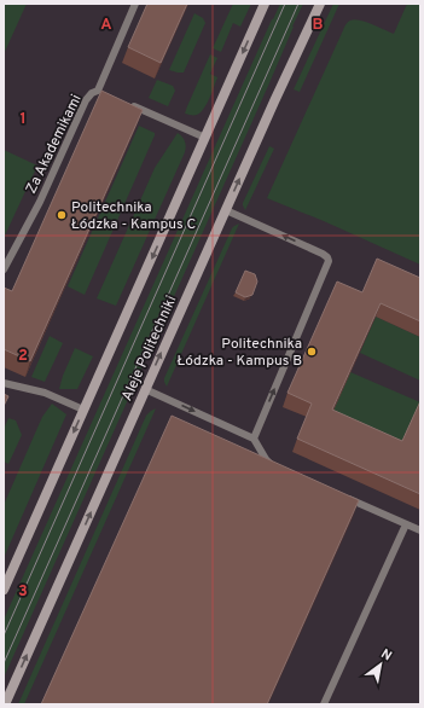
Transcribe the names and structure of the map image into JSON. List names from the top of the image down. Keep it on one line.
{"streets":{"main road":["Aleje Politechniki"],"lane":["Za Akademikami"]},"places":["Politechnika Łódzka - Kampus C","Politechnika Łódzka - Kampus B"],"north":"top right","grid":{"columns":["A","B"],"rows":["1","2","3"]}}
